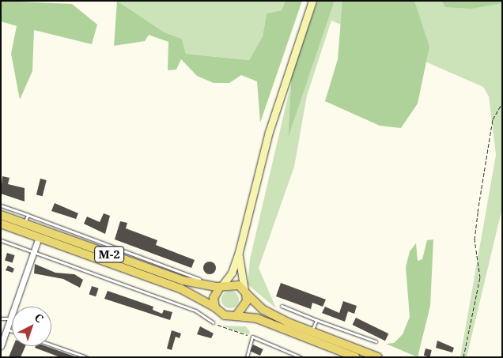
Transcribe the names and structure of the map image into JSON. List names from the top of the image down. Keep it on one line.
{"streets":{"main road":["М-2"]},"north":"top right"}
